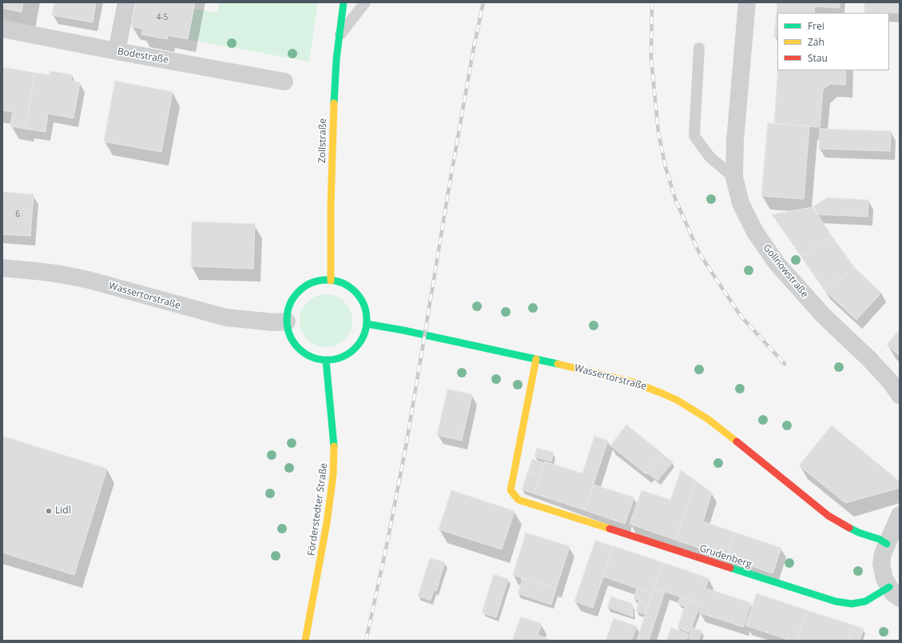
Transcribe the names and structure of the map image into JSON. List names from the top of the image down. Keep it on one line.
{"streets":{"street":["Bodestraße","Zollstraße","Gollnowstraße","Wassertorstraße","Förderstedter Straße","Grudenberg"]},"crossings":[["Zollstraße","Wassertorstraße"],["Zollstraße","Förderstedter Straße"],["Wassertorstraße","Förderstedter Straße"],["Wassertorstraße","Grudenberg"]],"places":["Lidl"],"house_numbers":["4-5","6"],"legend":["Frei","Zäh","Stau"]}
